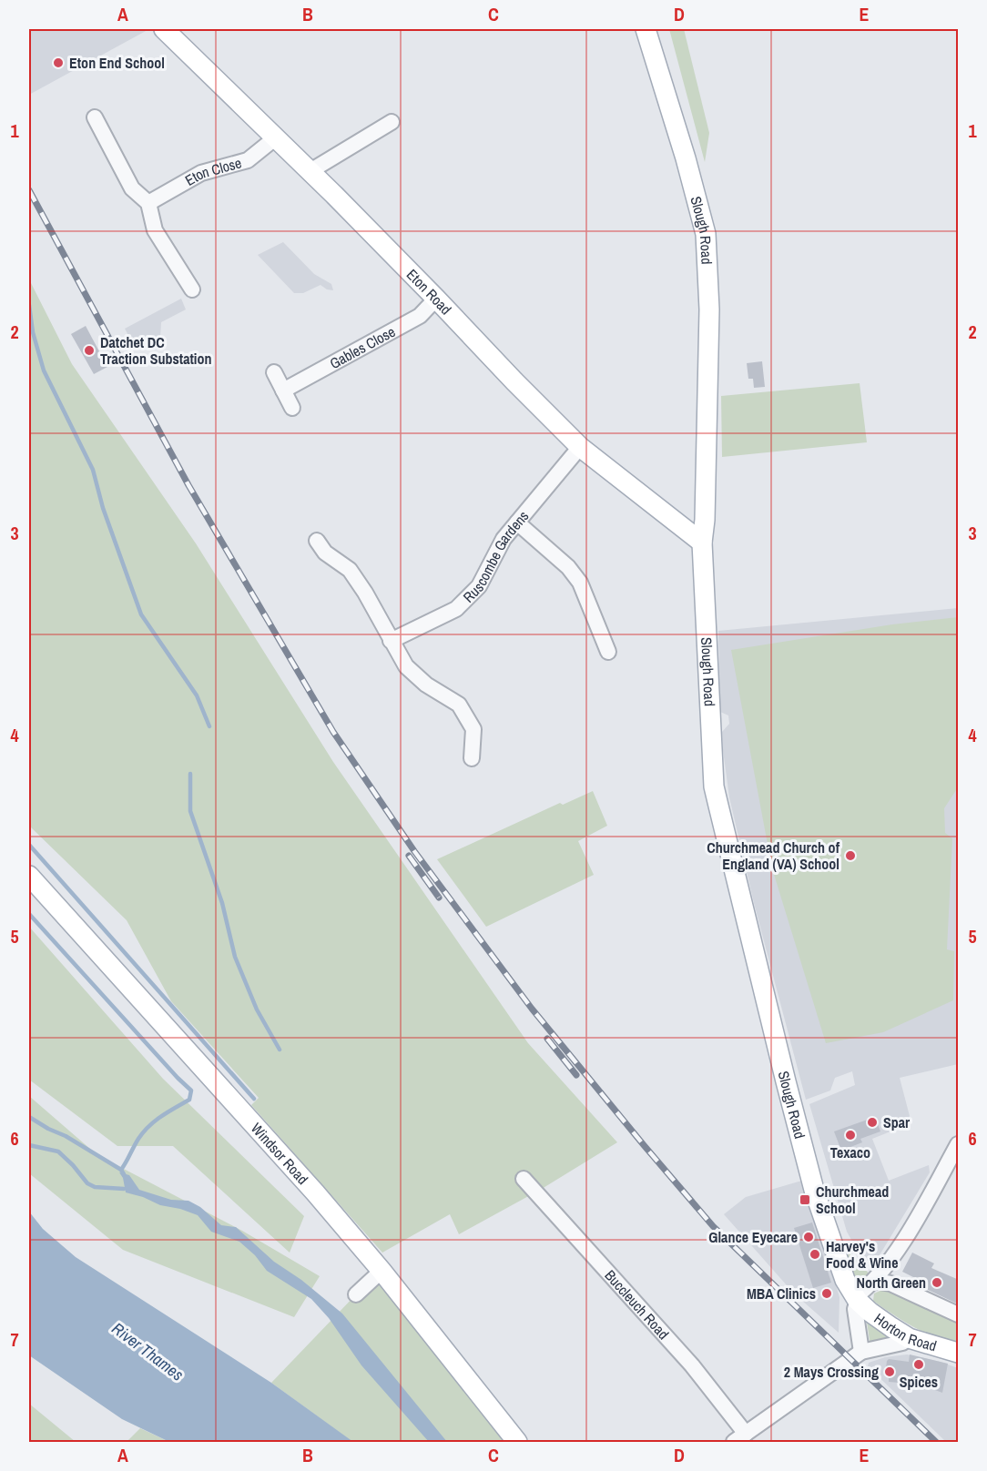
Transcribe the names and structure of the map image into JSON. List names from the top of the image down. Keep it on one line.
{"streets":{"main road":["Slough Road","Eton Road","Windsor Road","Horton Road"],"street":["Eton Close","Gables Close","Ruscombe Gardens","Buccleuch Road"]},"crossings":[["Eton Close","Eton Road"],["Slough Road","Eton Road"],["Slough Road","Horton Road"],["Eton Road","Gables Close"],["Eton Road","Ruscombe Gardens"]],"water":["River Thames"],"places":{"other":["Eton End School","Datchet DC Traction Substation","Churchmead Church of England (VA) School","Spar","Texaco","Glance Eyecare","Harvey's Food & Wine","North Green","MBA Clinics","Spices","2 Mays Crossing"],"transit":["Churchmead School"]},"grid":{"columns":["A","B","C","D","E"],"rows":["1","2","3","4","5","6","7"]}}
